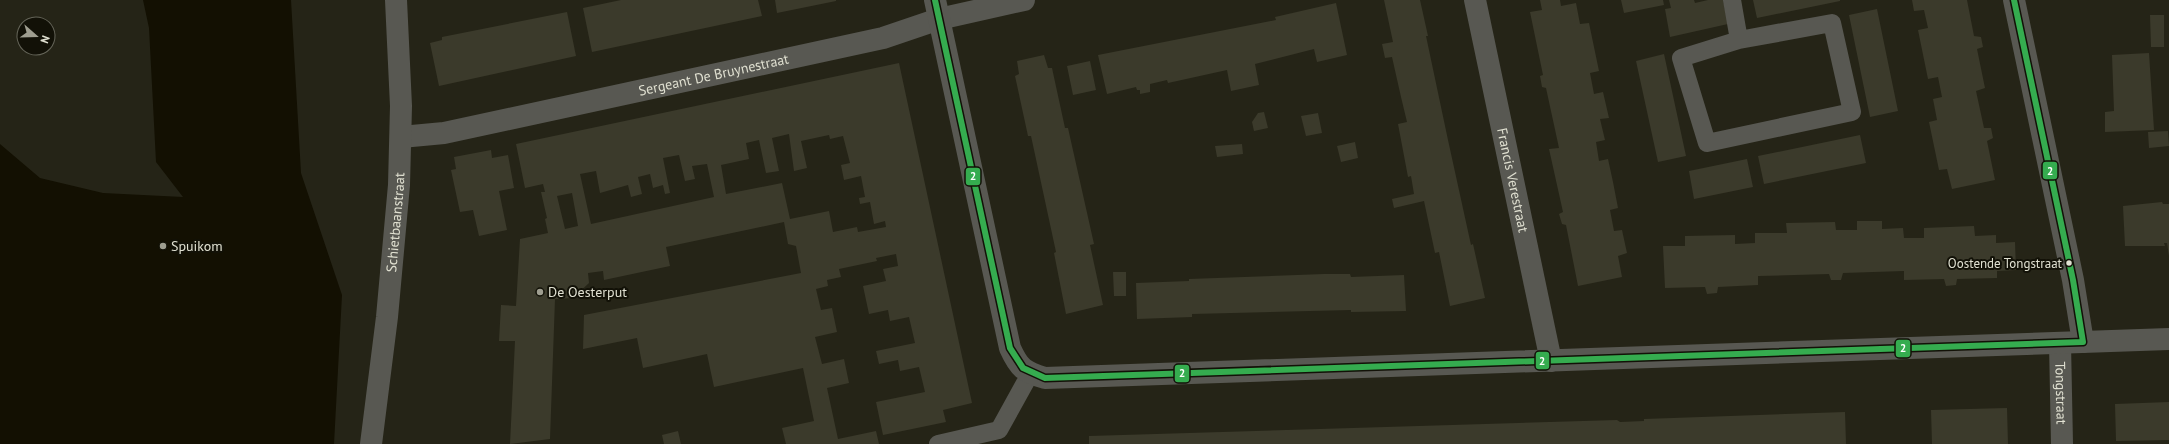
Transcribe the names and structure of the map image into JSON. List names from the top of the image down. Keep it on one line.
{"streets":{"street":["Sergeant De Bruynestraat","Francis Verestraat","Schietbaanstraat","Tongstraat"]},"crossings":[["Sergeant De Bruynestraat","Schietbaanstraat"]],"places":["Spuikom","Oostende Tongstraat","De Oesterput"],"lines":["transit line 2"],"north":"right"}
